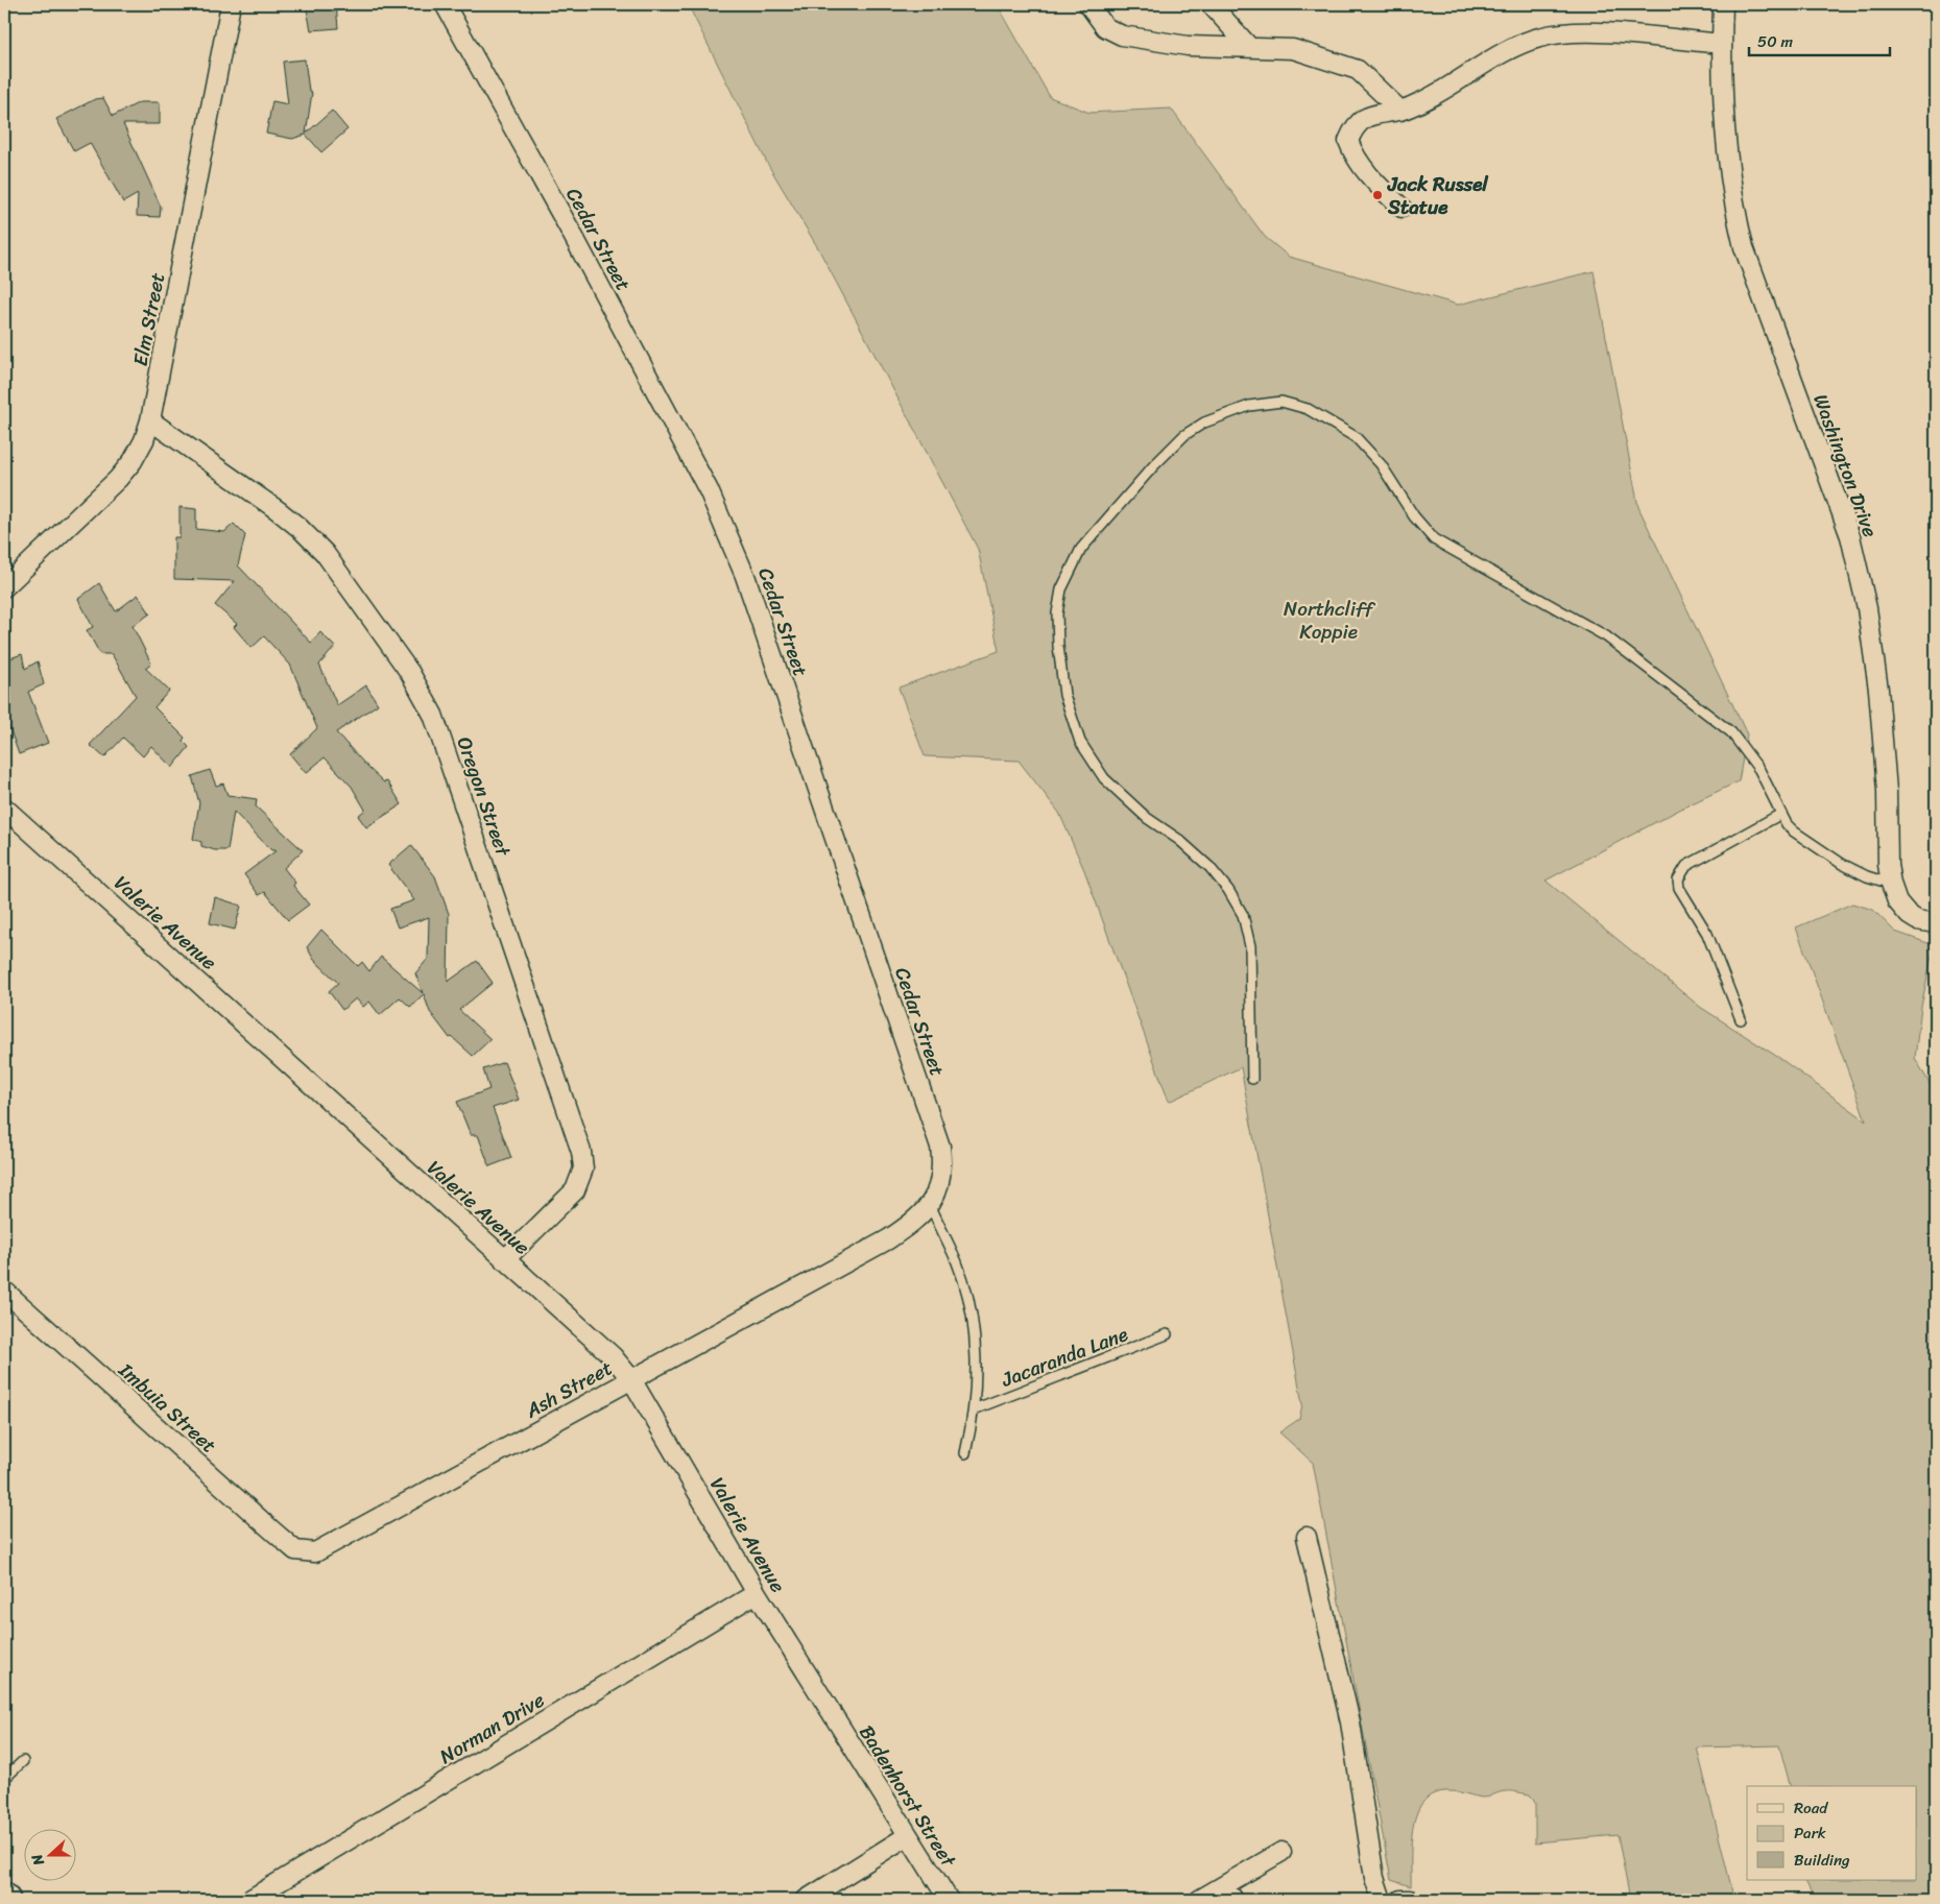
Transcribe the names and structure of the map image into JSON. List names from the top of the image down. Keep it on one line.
{"streets":{"street":["Cedar Street","Elm Street","Washington Drive","Oregon Street","Valerie Avenue","Ash Street","Imbuia Street","Norman Drive","Badenhorst Street"],"lane":["Jacaranda Lane"]},"crossings":[["Cedar Street","Jacaranda Lane"],["Cedar Street","Ash Street"],["Elm Street","Oregon Street"],["Oregon Street","Valerie Avenue"],["Valerie Avenue","Ash Street"],["Valerie Avenue","Norman Drive"],["Valerie Avenue","Badenhorst Street"],["Ash Street","Imbuia Street"]],"parks":["Northcliff Koppie"],"places":["Jack Russel Statue"],"legend":["Road","Park","Building"],"scale_bar":"50 m","north":"left"}
